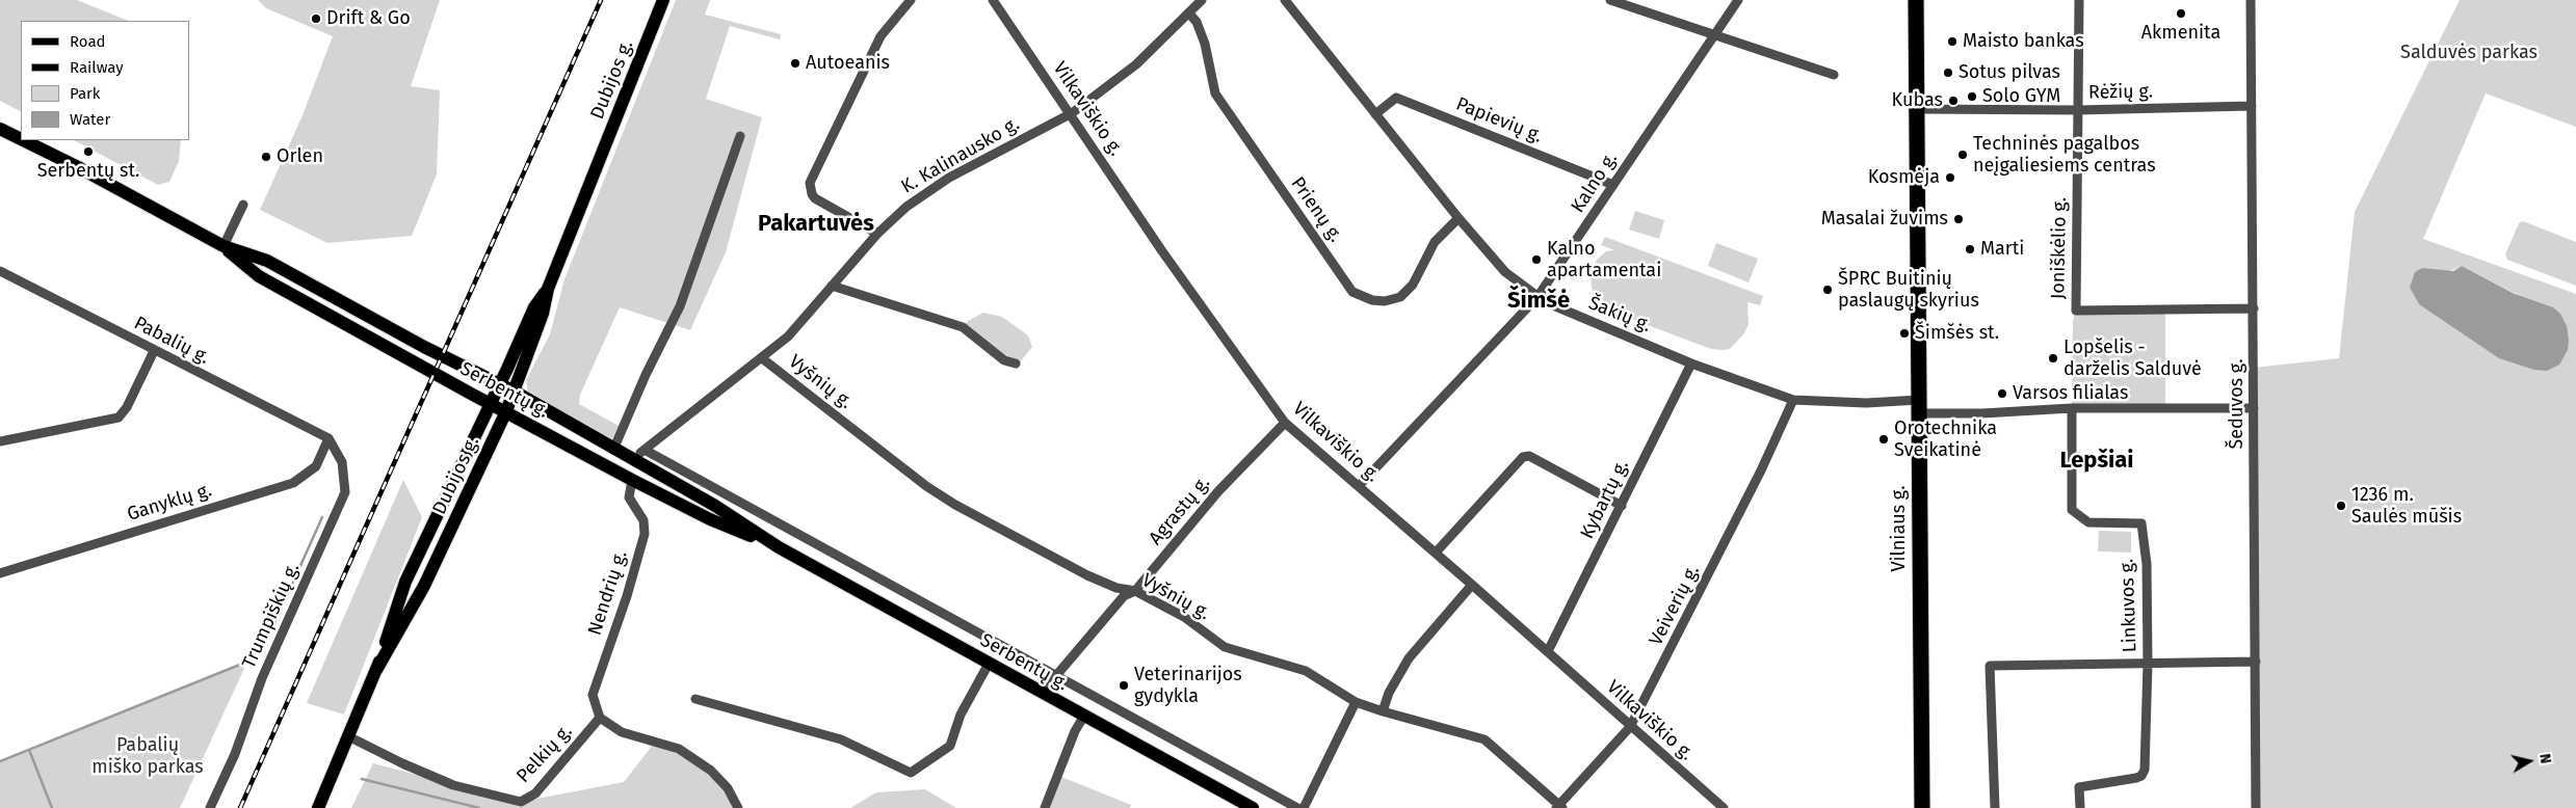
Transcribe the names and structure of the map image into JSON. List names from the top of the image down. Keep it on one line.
{"streets":{"highway":["Vilniaus g."],"main road":["Dubijos g.","Serbentų g."],"street":["Rėžių g.","Vilkaviškio g.","Papievių g.","K. Kalinausko g.","Kalno g.","Prienų g.","Joniškėlio g.","Šakių g.","Pabalių g.","Vyšnių g.","Šeduvos g.","Kybartų g.","Ganyklų g.","Agrastų g.","Nendrių g.","Veiverių g.","Linkuvos g.","Trumpiškių g.","Pelkių g."]},"crossings":[["Dubijos g.","Serbentų g."],["Dubijos g.","Pelkių g."],["Rėžių g.","Joniškėlio g."],["Rėžių g.","Šeduvos g."],["Rėžių g.","Vilniaus g."],["Vilkaviškio g.","K. Kalinausko g."],["Vilkaviškio g.","Kalno g."],["Vilkaviškio g.","Kybartų g."],["Vilkaviškio g.","Agrastų g."],["Vilkaviškio g.","Veiverių g."],["Papievių g.","Kalno g."],["Papievių g.","Šakių g."],["K. Kalinausko g.","Prienų g."],["K. Kalinausko g.","Vyšnių g."],["K. Kalinausko g.","Serbentų g."],["Kalno g.","Šakių g."],["Prienų g.","Šakių g."],["Joniškėlio g.","Šeduvos g."],["Šakių g.","Šeduvos g."],["Šakių g.","Kybartų g."],["Šakių g.","Vilniaus g."],["Šakių g.","Veiverių g."],["Šakių g.","Linkuvos g."],["Pabalių g.","Ganyklų g."],["Pabalių g.","Trumpiškių g."],["Vyšnių g.","Agrastų g."],["Vyšnių g.","Veiverių g."],["Serbentų g.","Agrastų g."],["Serbentų g.","Nendrių g."],["Ganyklų g.","Trumpiškių g."],["Nendrių g.","Pelkių g."]],"districts":["Pakartuvės","Šimšė","Lepšiai"],"parks":["Salduvės parkas","Pabalių miško parkas"],"places":["Akmenita","Drift & Go","Maisto bankas","Autoeanis","Sotus pilvas","Solo GYM","Kubas","Serbentų st.","Techninės pagalbos neįgaliesiems centras","Orlen","Kosmėja","Masalai žuvims","Marti","Kalno apartamentai","ŠPRC Buitinių paslaugų skyrius","Šimšės st.","Lopšelis - darželis Salduvė","Varsos filialas","Orotechnika Sveikatinė","1236 m. Saulės mūšis","Veterinarijos gydykla"],"legend":["Road","Railway","Park","Water"],"north":"right"}
